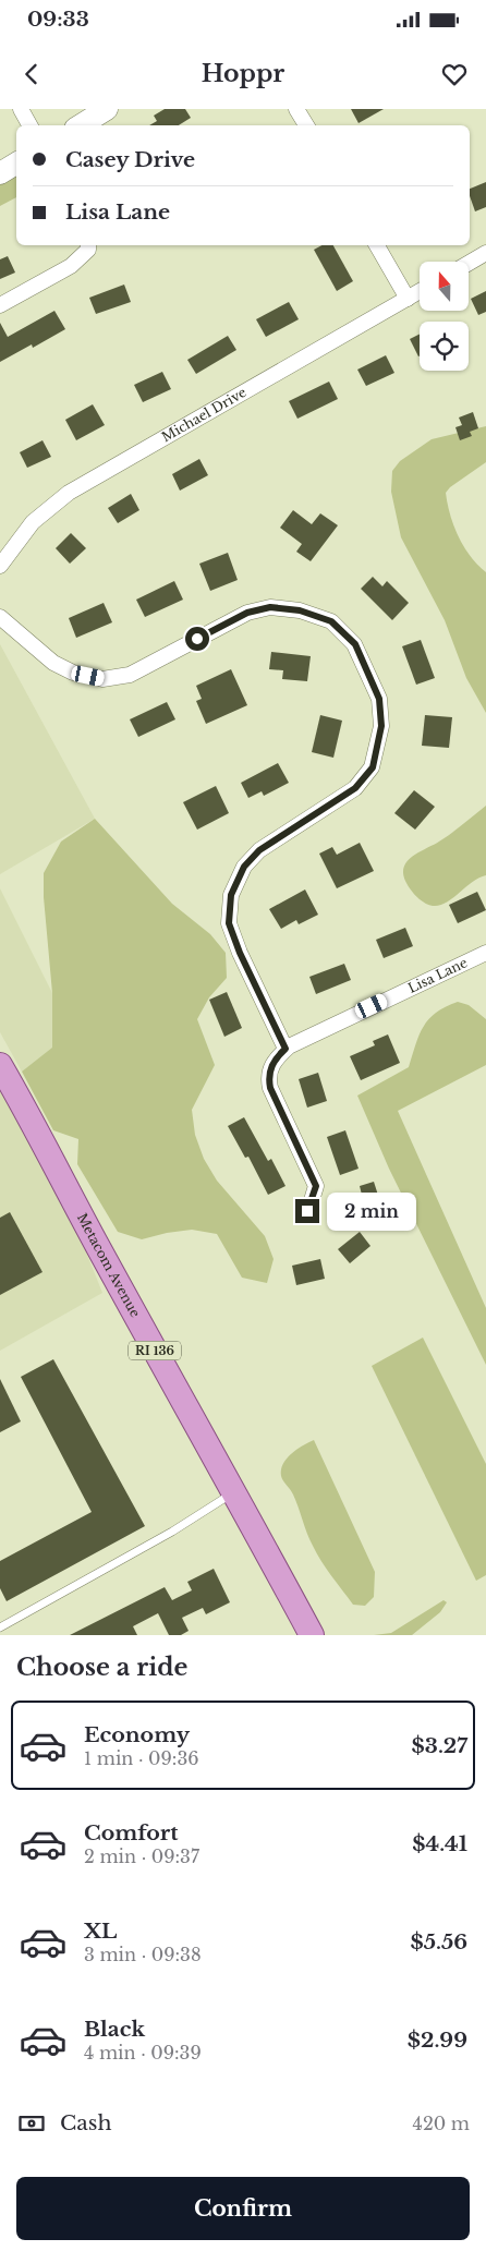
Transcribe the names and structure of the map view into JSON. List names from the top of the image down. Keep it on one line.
{"streets":{"main road":["Metacom Avenue","RI 136"],"street":["Michael Drive","Lisa Lane"]},"north":"top","page":{"status":"09:33","header":"Hoppr","banner":["Casey Drive","Lisa Lane"],"bubble":"2 min","heading":"Choose a ride","list":[{"name":"Economy","note":"1 min · 09:36","value":"$3.27"},{"name":"Comfort","note":"2 min · 09:37","value":"$4.41"},{"name":"XL","note":"3 min · 09:38","value":"$5.56"},{"name":"Black","note":"4 min · 09:39","value":"$2.99"}],"pay":["Cash","420 m"],"buttons":"Confirm"}}
